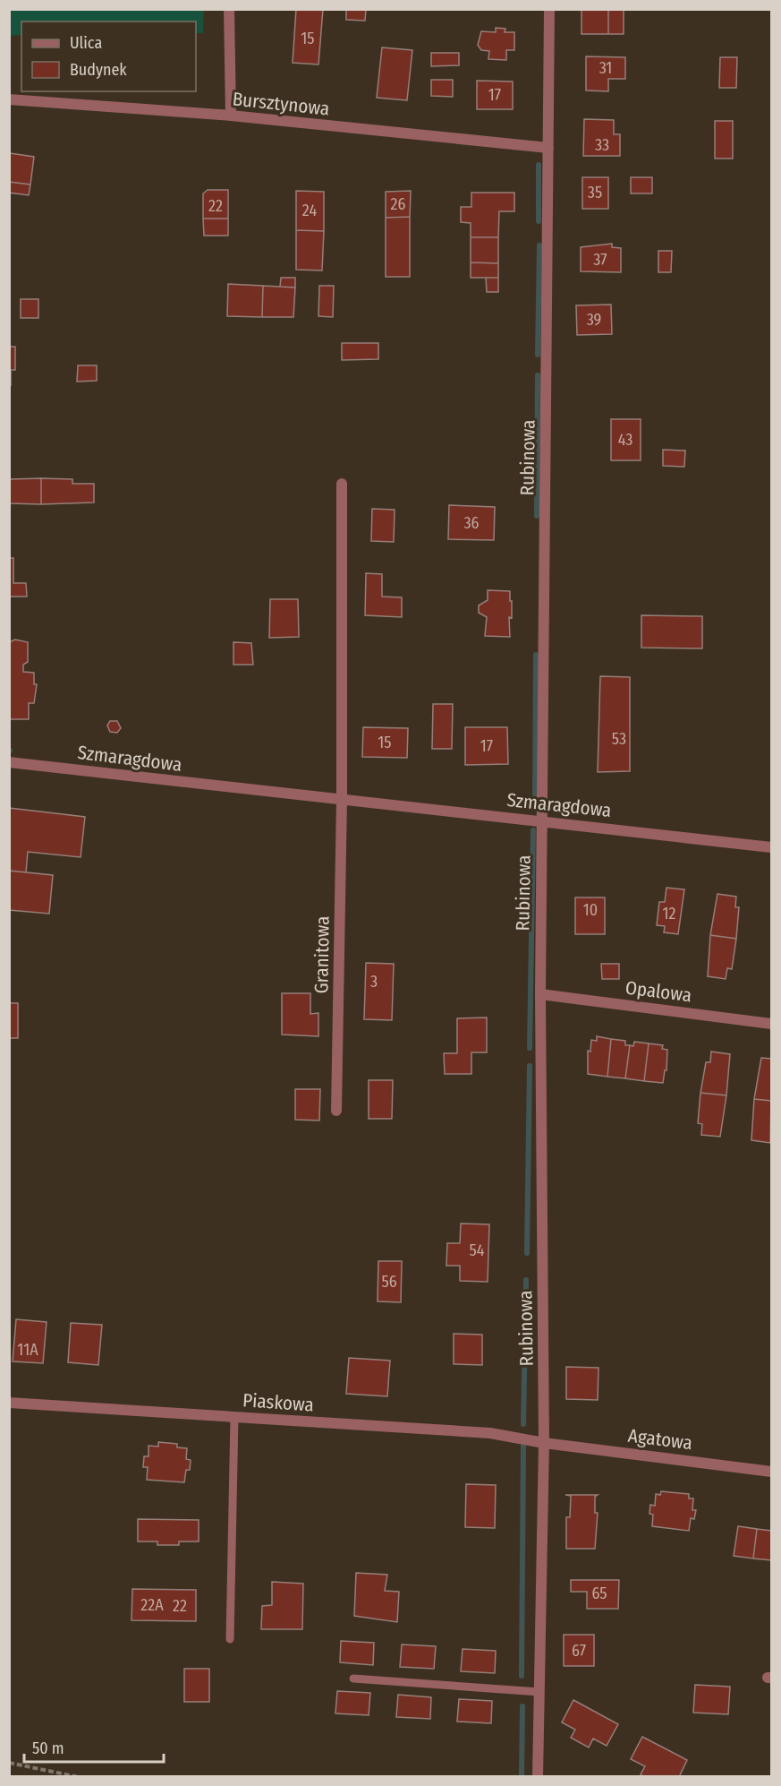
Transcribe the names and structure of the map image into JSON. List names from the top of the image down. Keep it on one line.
{"streets":{"street":["Bursztynowa","Rubinowa","Szmaragdowa","Granitowa","Opalowa","Piaskowa","Agatowa"]},"crossings":[["Bursztynowa","Rubinowa"],["Rubinowa","Szmaragdowa"],["Rubinowa","Opalowa"],["Rubinowa","Piaskowa"],["Rubinowa","Agatowa"],["Szmaragdowa","Granitowa"],["Piaskowa","Agatowa"]],"house_numbers":["15","31","17","33","35","26","22","24","37","39","43","36","53","15","17","10","12","3","54","56","11A","65","22A","22","67"],"legend":["Ulica","Budynek"],"scale_bar":"50 m"}
